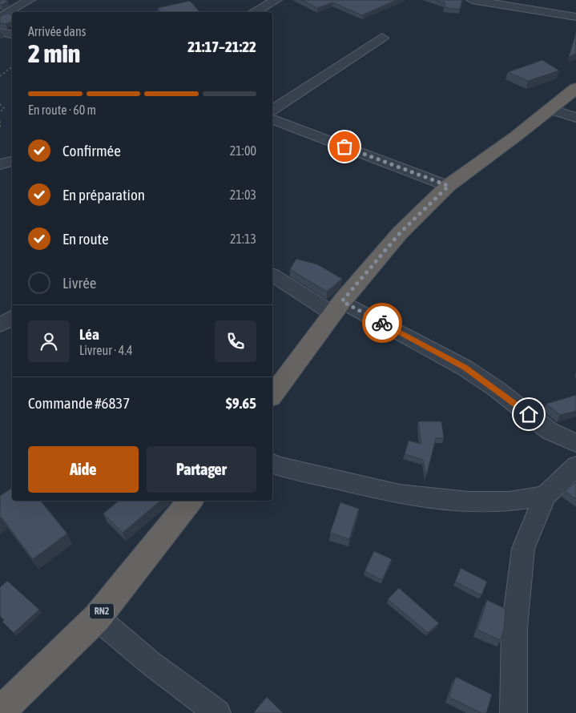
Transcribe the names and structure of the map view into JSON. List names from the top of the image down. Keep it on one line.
{"streets":{"highway":["RN2"]},"page":{"heading":["2 min","Arrivée dans","21:17–21:22"],"panel":["Léa","Livreur · 4.4","Commande #6837","$9.65"],"bar":"En route · 60 m","list":[["Confirmée","21:00"],["En préparation","21:03"],["En route","21:13"],"Livrée"],"buttons":["Aide","Partager"]}}
